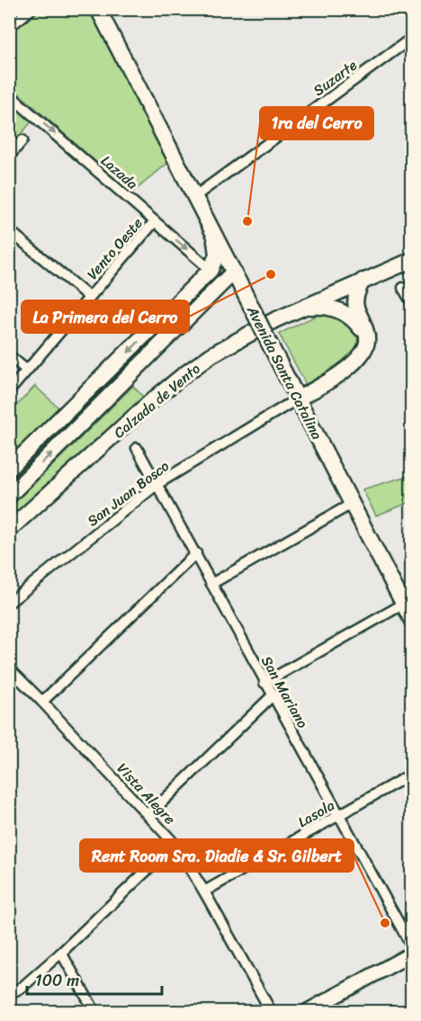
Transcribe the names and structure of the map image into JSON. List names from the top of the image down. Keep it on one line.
{"streets":{"main road":["Avenida Santa Catalina","Calzada de Vento"],"street":["Suzarte","Lazada","Vento Oeste","San Juan Bosco","San Mariano","Vista Alegre","Lasola"]},"crossings":[["Suzarte","Avenida Santa Catalina"],["Lazada","Vento Oeste"],["Avenida Santa Catalina","San Juan Bosco"],["San Juan Bosco","San Mariano"],["San Mariano","Lasola"],["Vista Alegre","Lasola"]],"one_way":["Lazada"],"places":["1ra del Cerro","La Primera del Cerro","Rent Room Sra. Diadie & Sr. Gilbert"],"scale_bar":"100 m"}
